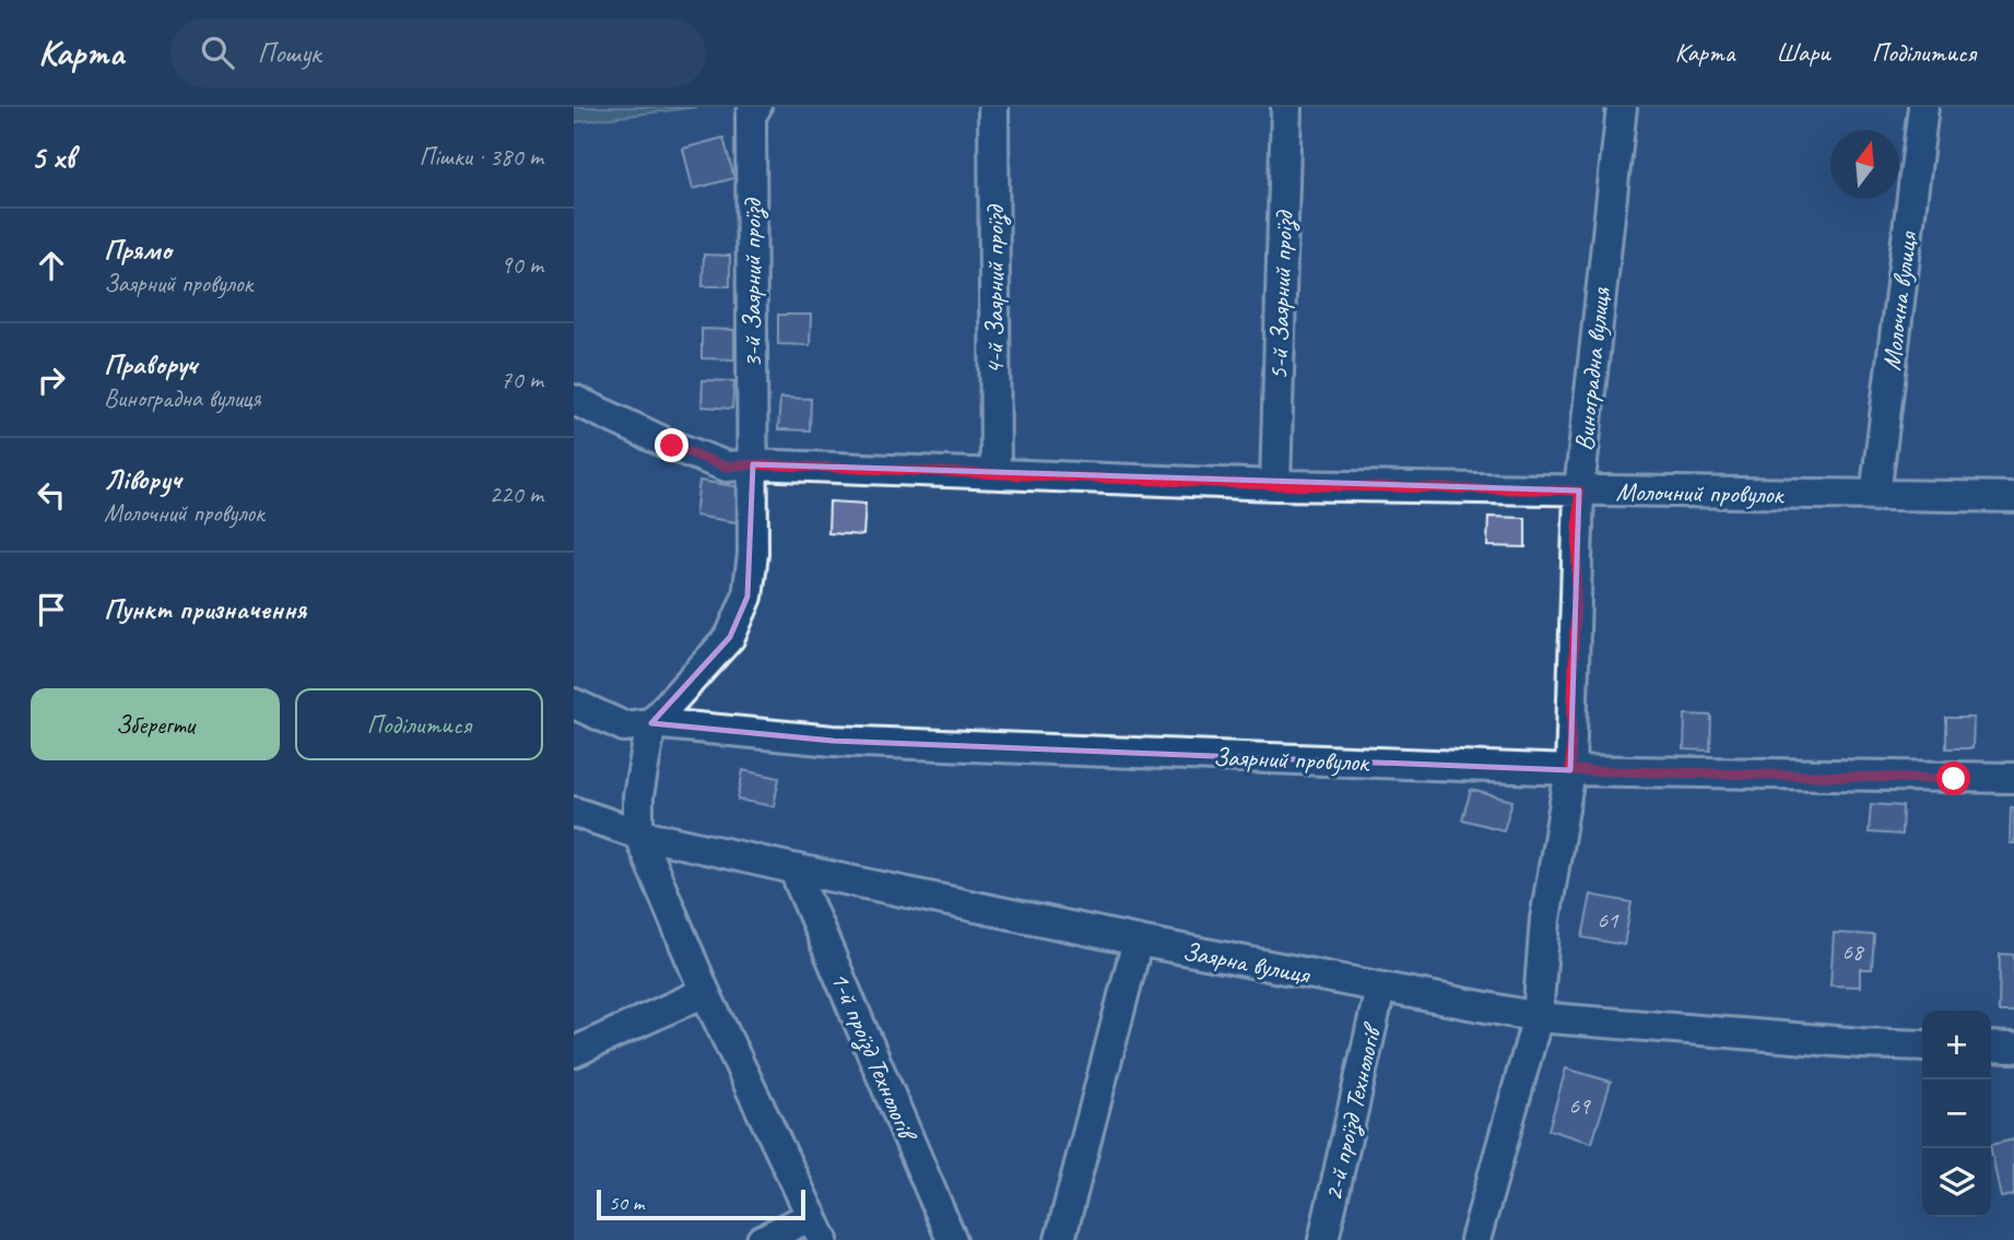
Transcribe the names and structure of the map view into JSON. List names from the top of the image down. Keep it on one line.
{"streets":{"street":["3-й Заярний проїзд","4-й Заярний проїзд","5-й Заярний проїзд","Молочна вулиця","Виноградна вулиця","Молочний провулок","Заярний провулок","Заярна вулиця","1-й проїзд Технологів","2-й проїзд Технологів"]},"crossings":[["3-й Заярний проїзд","Молочний провулок"],["3-й Заярний проїзд","Заярний провулок"],["4-й Заярний проїзд","Молочний провулок"],["5-й Заярний проїзд","Молочний провулок"],["Молочна вулиця","Молочний провулок"],["Виноградна вулиця","Молочний провулок"],["Виноградна вулиця","Заярний провулок"],["Виноградна вулиця","Заярна вулиця"],["Заярна вулиця","1-й проїзд Технологів"],["Заярна вулиця","2-й проїзд Технологів"]],"house_numbers":["61","68","69"],"scale_bar":"50 m","north":"top","page":{"header":"Карта","search":"Пошук","nav":["Карта","Шари","Поділитися"],"heading":["5 хв","Пішки · 380 m"],"list":[["Прямо","Заярний провулок","90 m"],["Праворуч","Виноградна вулиця","70 m"],["Ліворуч","Молочний провулок","220 m"],"Пункт призначення"],"buttons":["Зберегти","Поділитися"],"map_buttons":["+","−"],"scale":"50 m"}}
